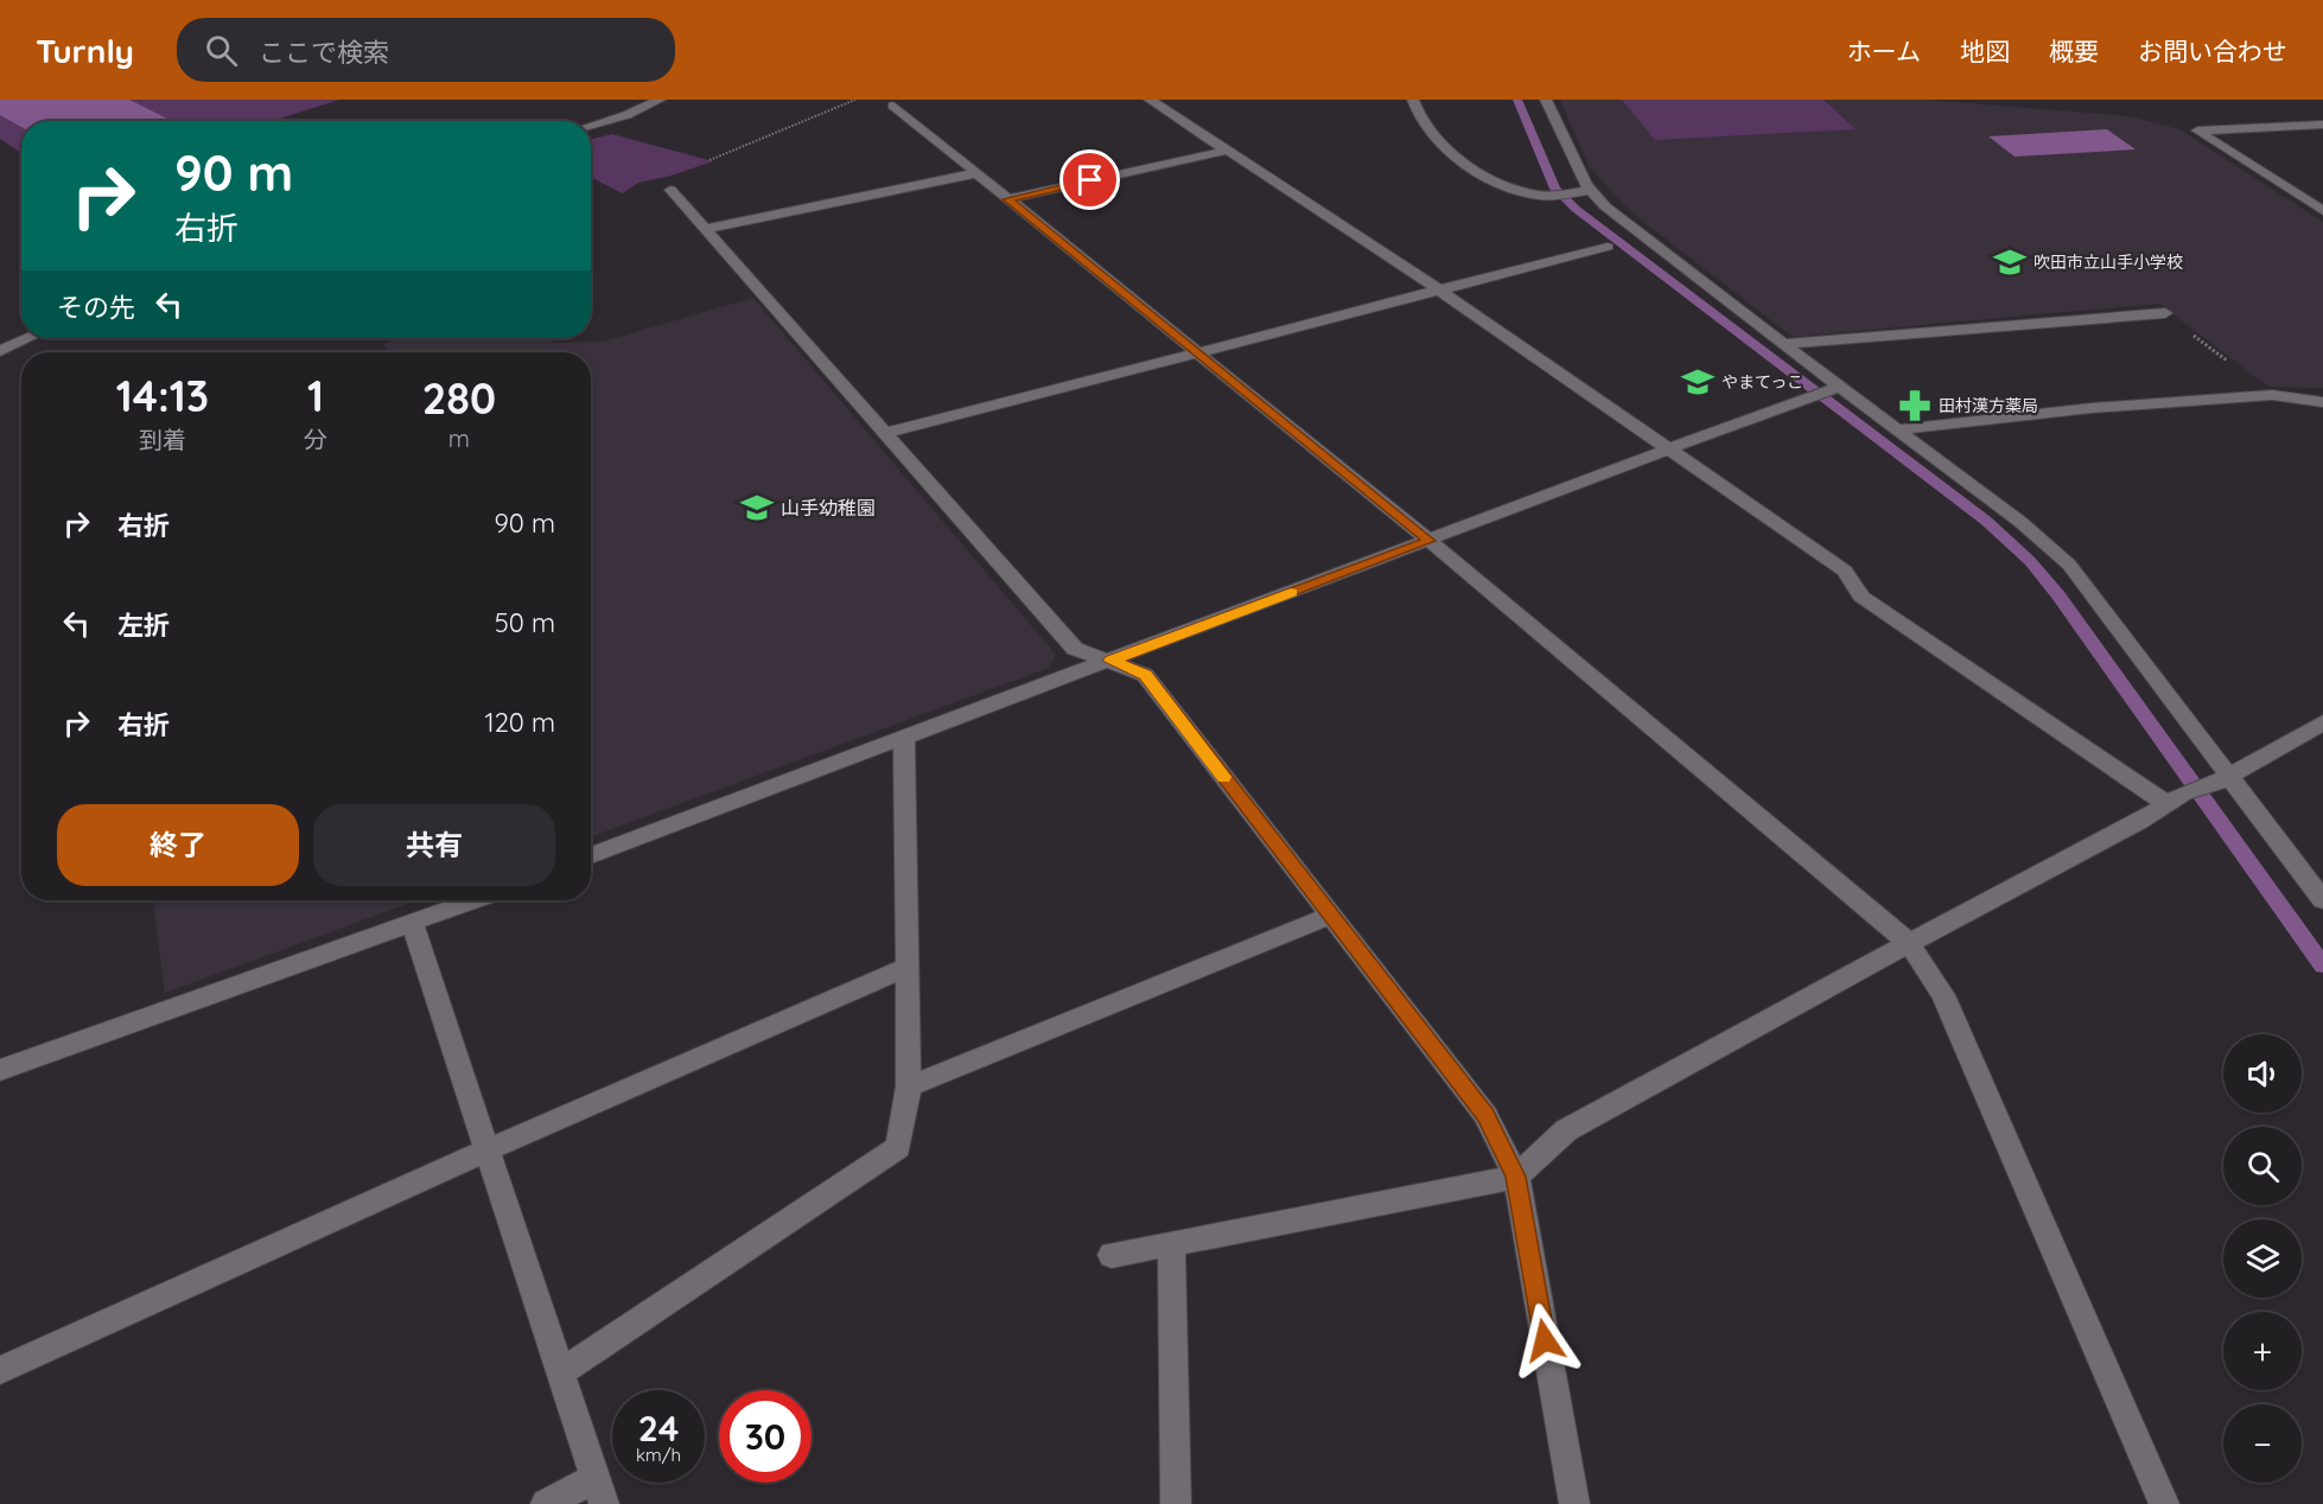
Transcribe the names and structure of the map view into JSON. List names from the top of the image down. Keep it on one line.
{"places":{"school or university":["吹田市立山手小学校","やまてっこ","山手幼稚園"],"pharmacy":["田村漢方薬局"]},"page":{"header":"Turnly","search":"ここで検索","nav":["ホーム","地図","概要","お問い合わせ"],"turn":["90 m","右折"],"then":"その先","eta":["14:13","到着","1","分","280","m"],"list":[{"name":"右折","value":"90 m"},{"name":"左折","value":"50 m"},{"name":"右折","value":"120 m"}],"buttons":["終了","共有"],"map_buttons":["+","−"],"speed":"24 km/h","limit":"30"}}
